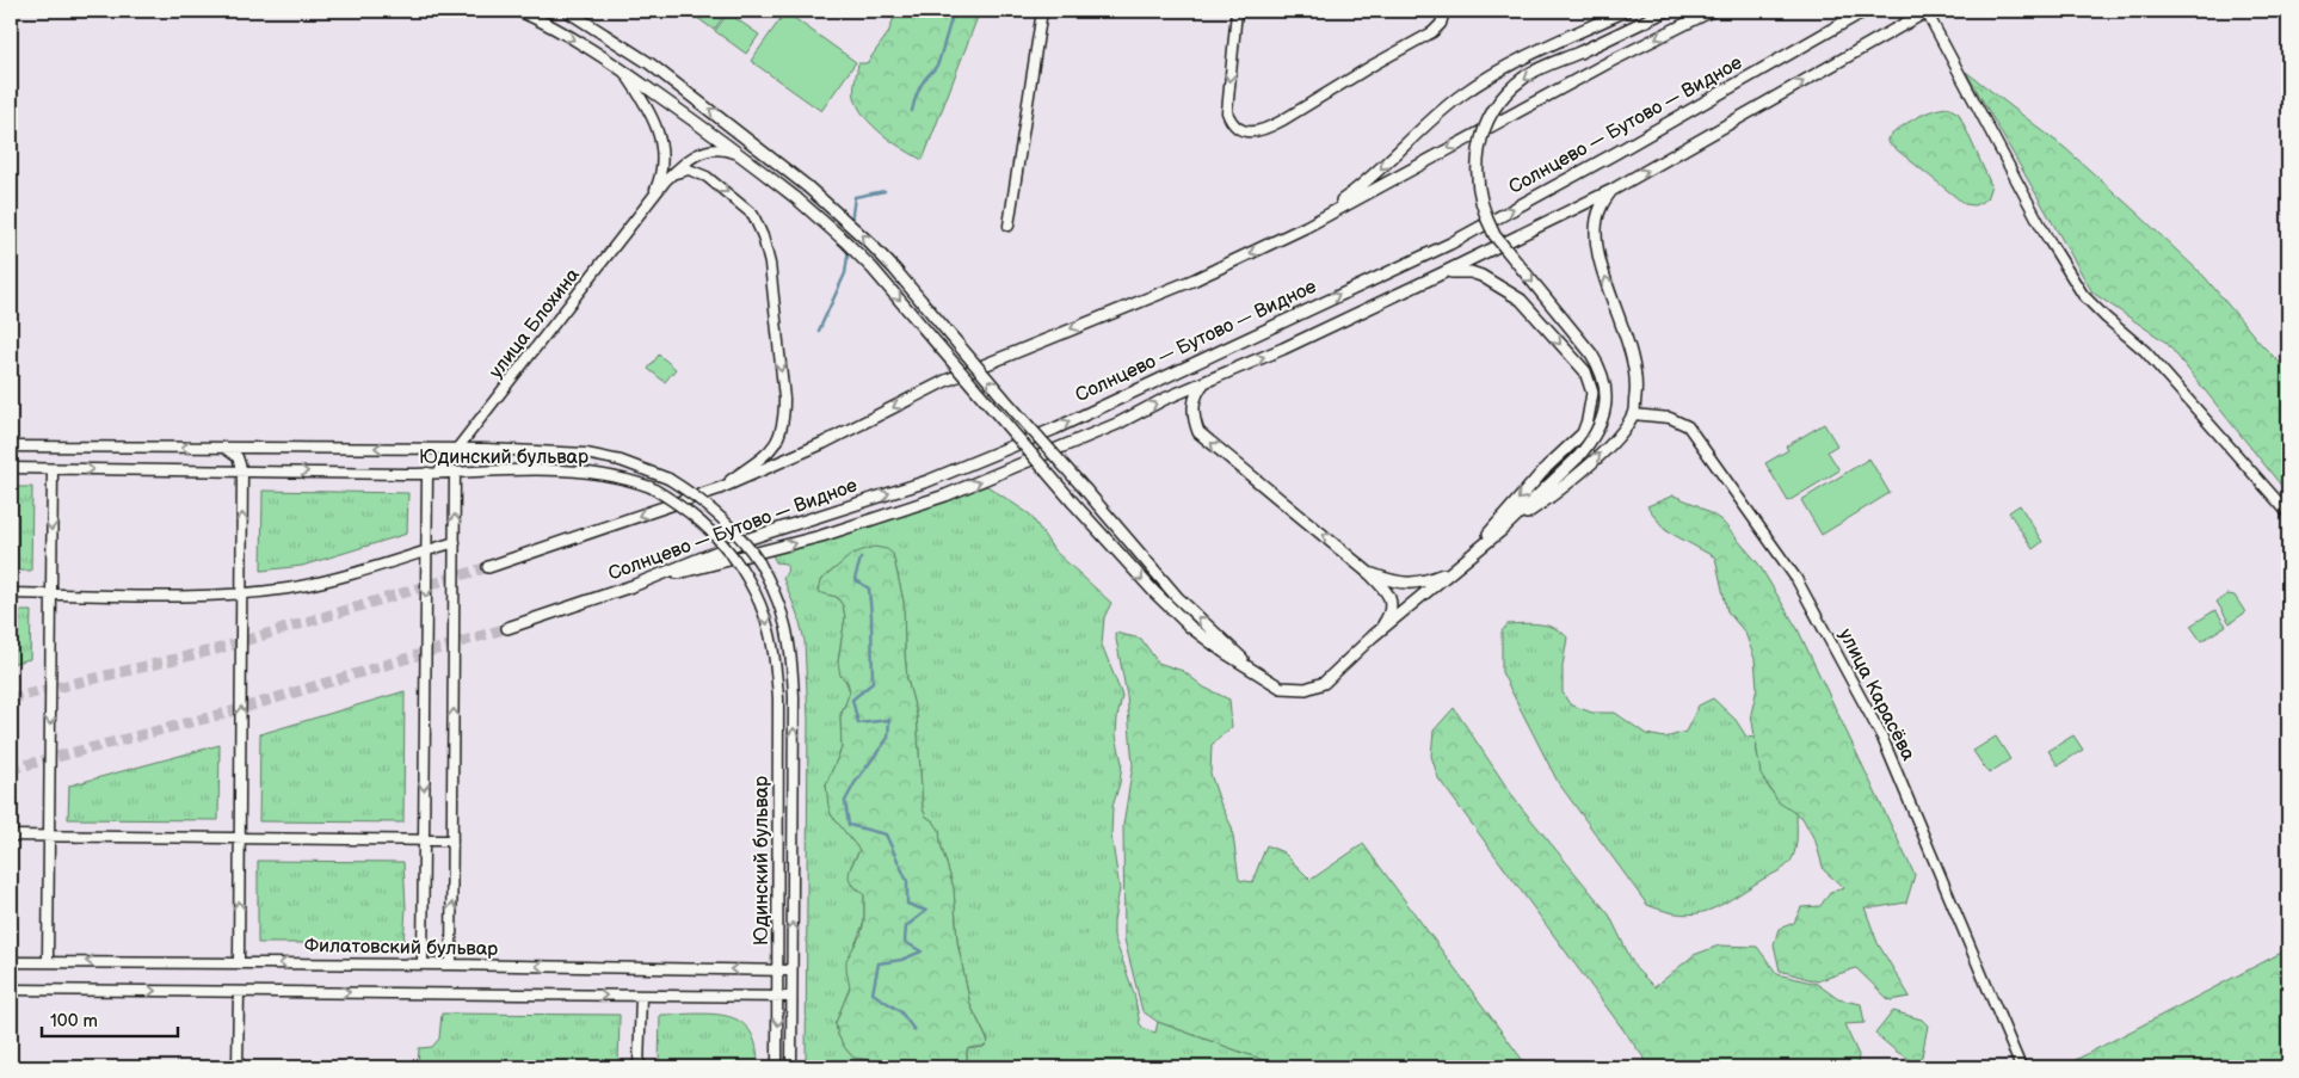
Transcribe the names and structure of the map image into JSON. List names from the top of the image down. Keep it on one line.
{"streets":{"main road":["Солнцево — Бутово — Видное"],"street":["улица Блохина","Юдинский бульвар","улица Карасёва","Филатовский бульвар"]},"crossings":[["улица Блохина","Юдинский бульвар"],["Юдинский бульвар","Филатовский бульвар"]],"scale_bar":"100 m"}
